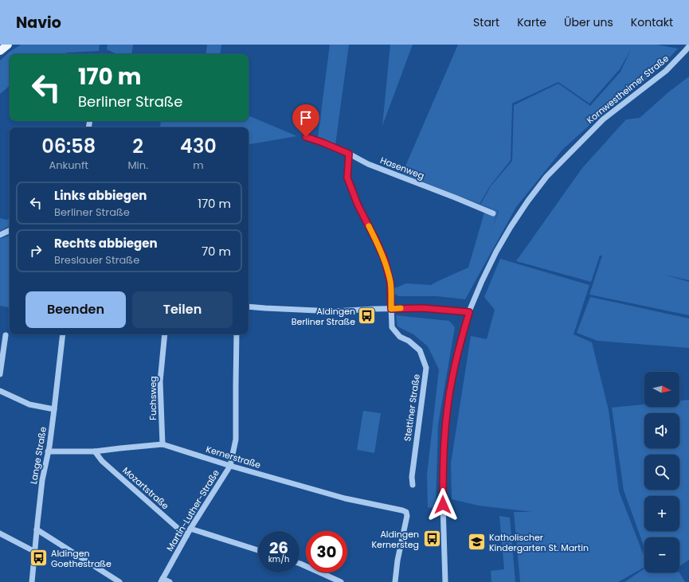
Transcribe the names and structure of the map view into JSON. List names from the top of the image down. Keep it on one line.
{"streets":{"street":["Kornwestheimer Straße","Hasenweg","Fuchsweg","Stettiner Straße","Lange Straße","Kernerstraße","Mozartstraße","Martin-Luther-Straße"]},"crossings":[["Hasenweg","Stettiner Straße"],["Fuchsweg","Kernerstraße"],["Lange Straße","Kernerstraße"],["Kernerstraße","Mozartstraße"],["Kernerstraße","Martin-Luther-Straße"],["Mozartstraße","Martin-Luther-Straße"]],"places":{"bus stop":["Aldingen Berliner Straße","Aldingen Kernersteg","Aldingen Goethestraße"],"school or university":["Katholischer Kindergarten St. Martin"]},"north":"right","page":{"header":"Navio","nav":["Start","Karte","Über uns","Kontakt"],"turn":["170 m","Berliner Straße"],"eta":["06:58","Ankunft","2","Min.","430","m"],"list":[{"name":"Links abbiegen","note":"Berliner Straße","value":"170 m"},{"name":"Rechts abbiegen","note":"Breslauer Straße","value":"70 m"}],"buttons":["Beenden","Teilen"],"map_buttons":["+","−"],"speed":"26 km/h","limit":"30"}}
